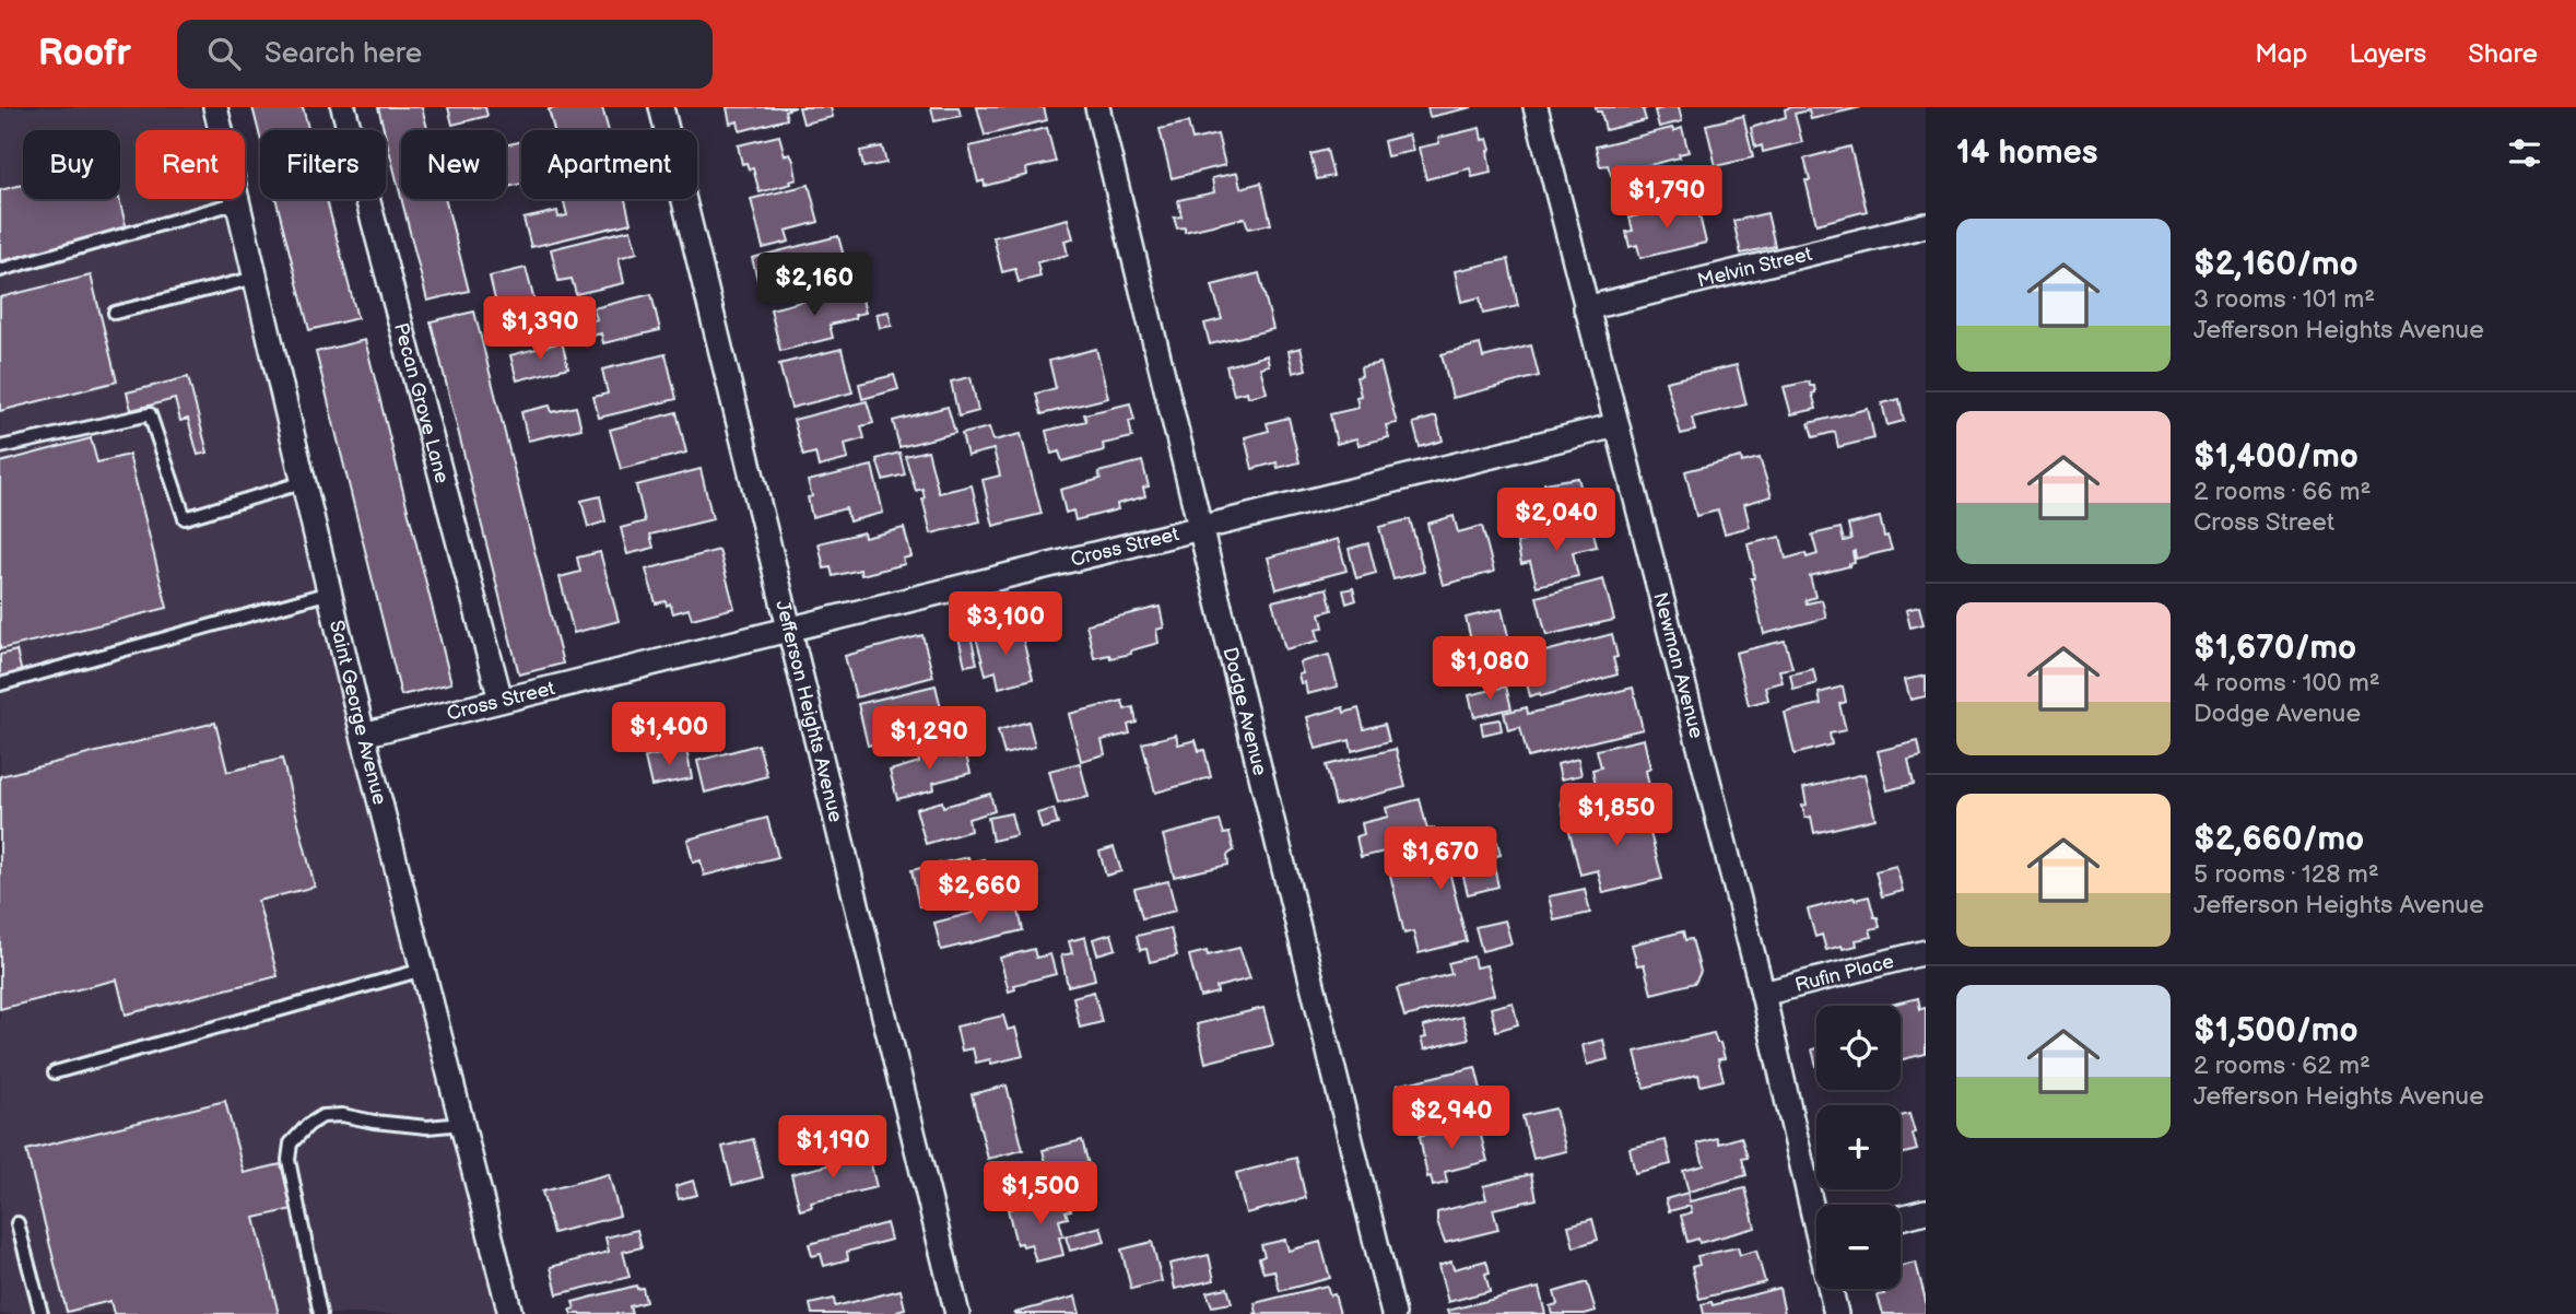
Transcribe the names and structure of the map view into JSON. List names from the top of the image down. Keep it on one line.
{"streets":{"street":["Melvin Street","Pecan Grove Lane","Cross Street","Newman Avenue","Jefferson Heights Avenue","Dodge Avenue","Saint George Avenue","Rufin Place"]},"crossings":[["Melvin Street","Newman Avenue"],["Pecan Grove Lane","Cross Street"],["Cross Street","Newman Avenue"],["Cross Street","Jefferson Heights Avenue"],["Cross Street","Dodge Avenue"],["Cross Street","Saint George Avenue"],["Newman Avenue","Rufin Place"]],"page":{"header":"Roofr","search":"Search here","nav":["Map","Layers","Share"],"heading":"14 homes","chip":["Buy","Rent","Filters","New","Apartment"],"price":["$1,790","$2,160","$1,390","$2,040","$3,100","$1,080","$1,400","$1,290","$1,850","$1,670","$2,660","$2,940","$1,190","$1,500"],"list":[{"name":"$2,160/mo","note":"3 rooms · 101 m² · Jefferson Heights Avenue"},{"name":"$1,400/mo","note":"2 rooms · 66 m² · Cross Street"},{"name":"$1,670/mo","note":"4 rooms · 100 m² · Dodge Avenue"},{"name":"$2,660/mo","note":"5 rooms · 128 m² · Jefferson Heights Avenue"},{"name":"$1,500/mo","note":"2 rooms · 62 m² · Jefferson Heights Avenue"}],"map_buttons":["+","−"]}}
